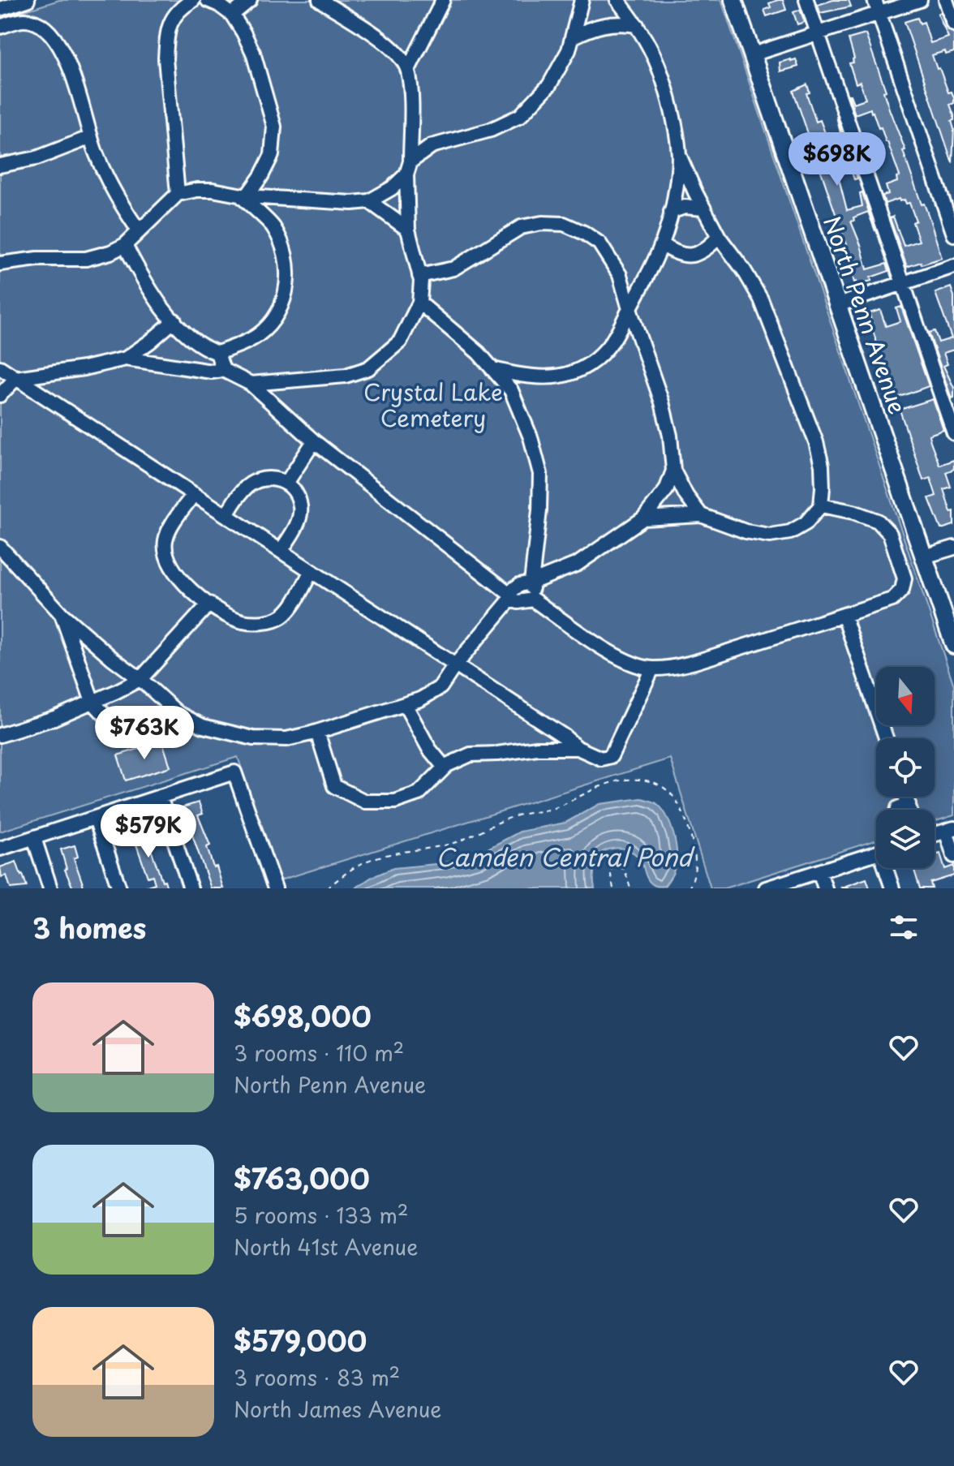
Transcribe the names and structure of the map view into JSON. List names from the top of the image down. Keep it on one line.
{"streets":{"main road":["North Penn Avenue"]},"water":["Camden Central Pond"],"parks":["Crystal Lake Cemetery"],"north":"bottom","page":{"price":["$698K","$763K","$579K"],"heading":"3 homes","list":[{"name":"$698,000","note":"3 rooms · 110 m² · North Penn Avenue"},{"name":"$763,000","note":"5 rooms · 133 m² · North 41st Avenue"},{"name":"$579,000","note":"3 rooms · 83 m² · North James Avenue"}]}}
